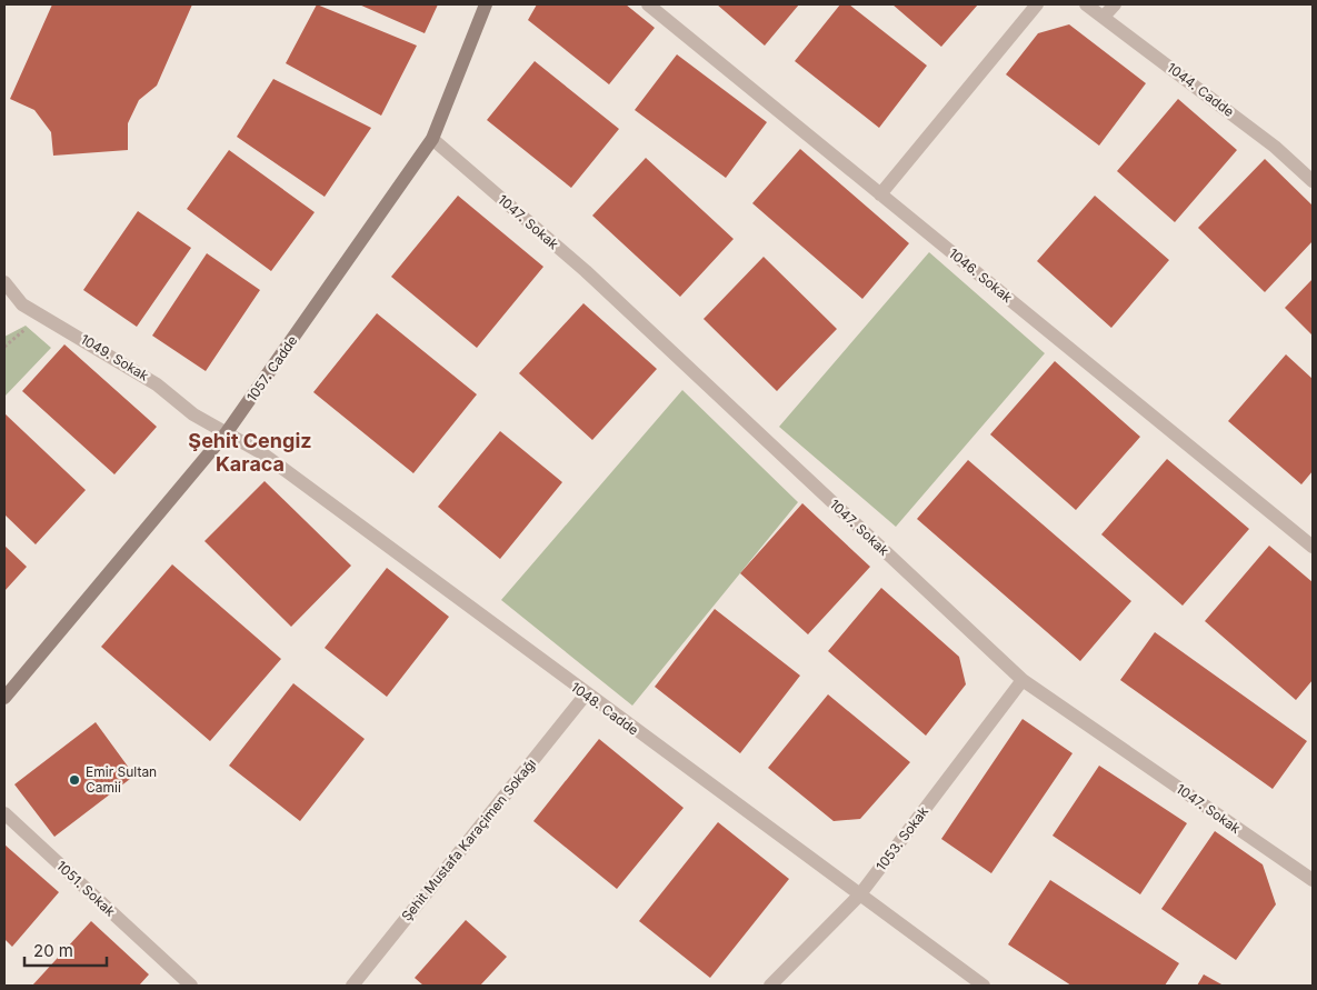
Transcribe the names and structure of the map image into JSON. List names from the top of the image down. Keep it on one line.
{"streets":{"street":["1044. Cadde","1047. Sokak","1046. Sokak","1049. Sokak","1057. Cadde","1048. Cadde","1053. Sokak","Şehit Mustafa Karaçimen Sokağı","1051. Sokak"]},"crossings":[["1047. Sokak","1057. Cadde"],["1047. Sokak","1053. Sokak"],["1049. Sokak","1057. Cadde"],["1049. Sokak","1048. Cadde"],["1057. Cadde","1048. Cadde"],["1048. Cadde","1053. Sokak"],["1048. Cadde","Şehit Mustafa Karaçimen Sokağı"]],"districts":["Şehit Cengiz Karaca"],"places":["Emir Sultan Camii"],"scale_bar":"20 m"}
